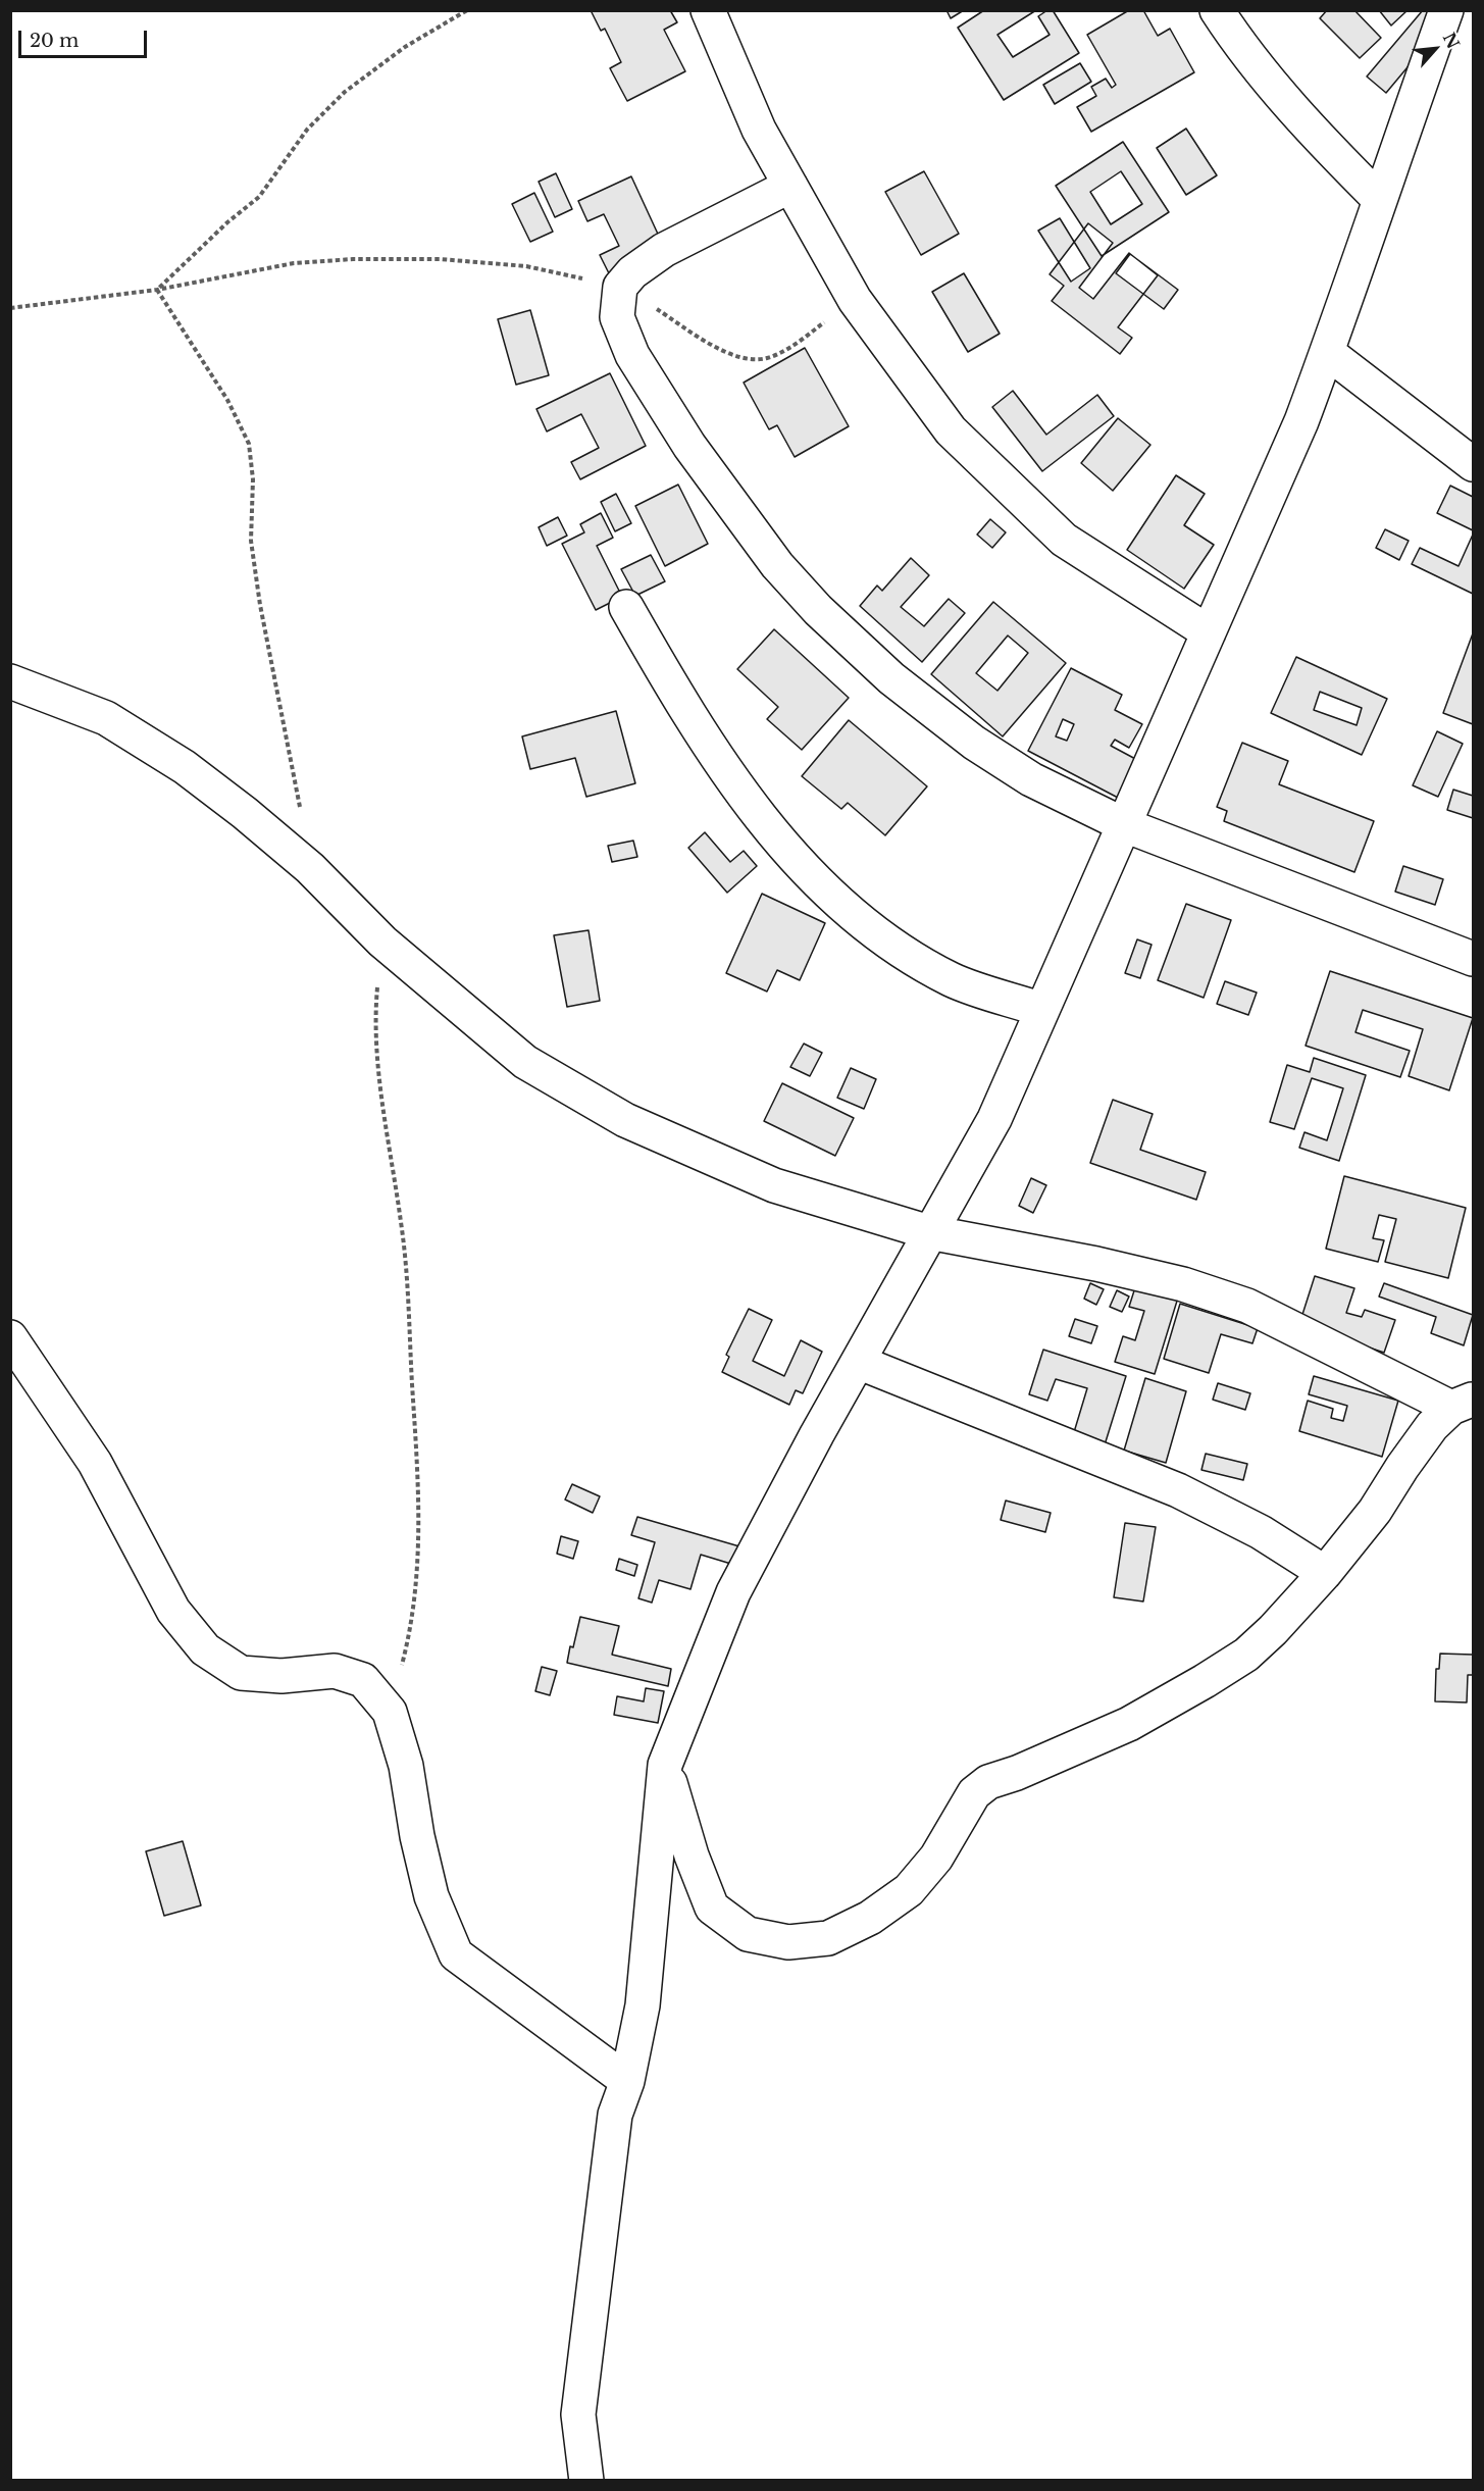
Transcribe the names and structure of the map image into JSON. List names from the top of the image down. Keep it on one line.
{"scale_bar":"20 m","north":"top right"}
